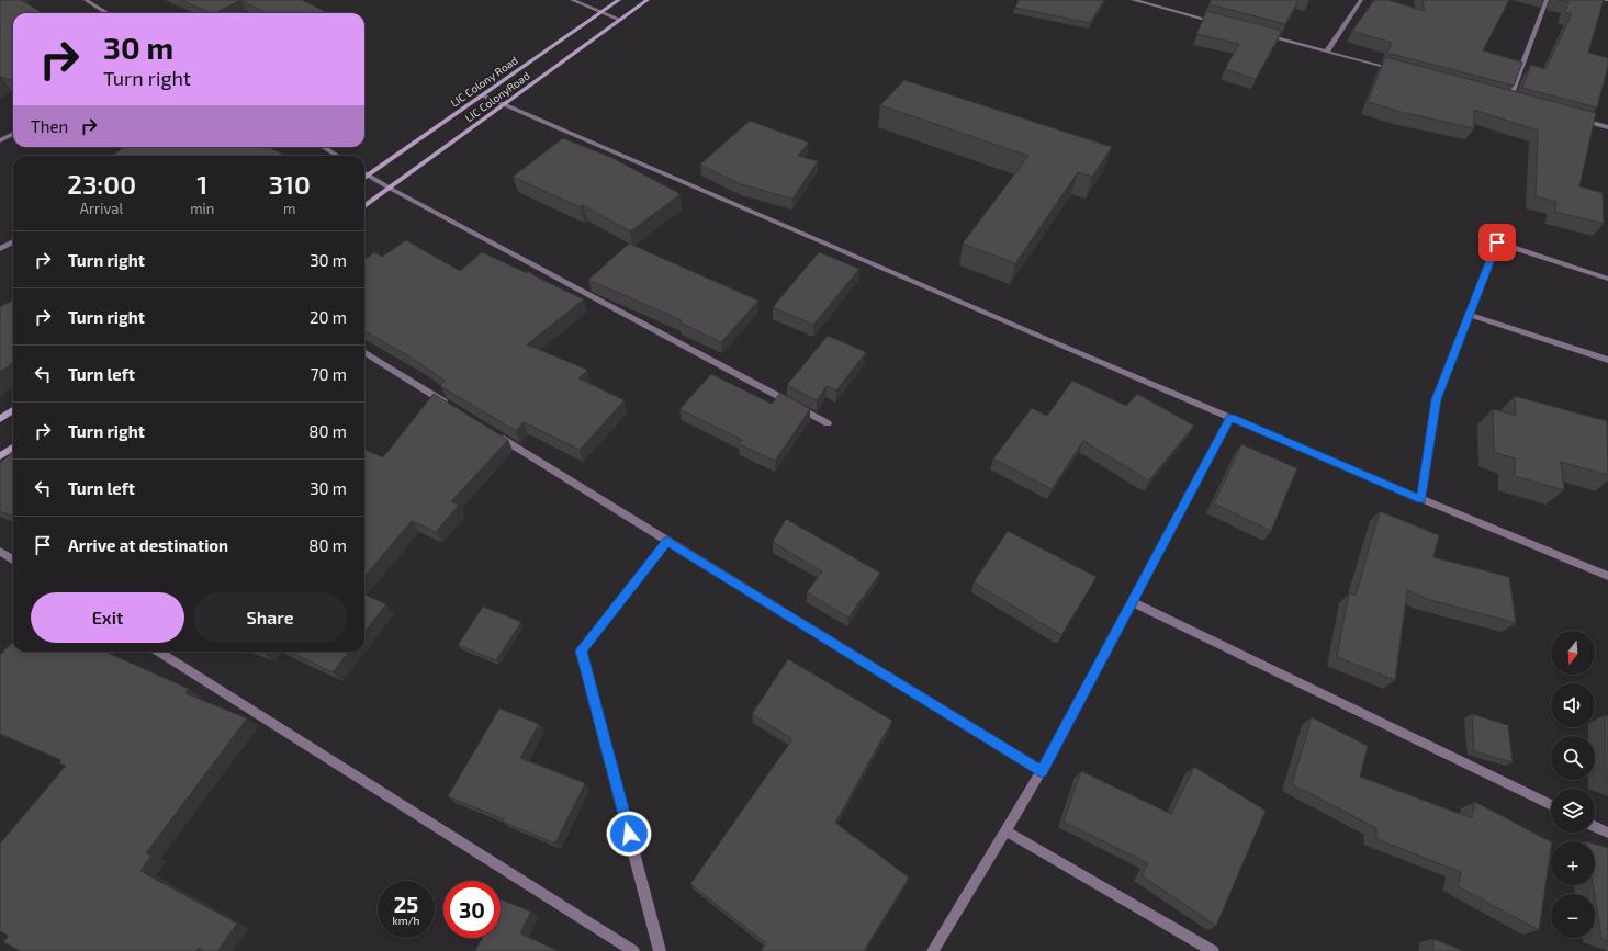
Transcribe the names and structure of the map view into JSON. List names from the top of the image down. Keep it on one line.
{"streets":{"main road":["LIC Colony Road","LIC ColonyRoad"]},"north":"bottom","page":{"turn":["30 m","Turn right"],"then":"Then","eta":["23:00","Arrival","1","min","310","m"],"list":[{"name":"Turn right","value":"30 m"},{"name":"Turn right","value":"20 m"},{"name":"Turn left","value":"70 m"},{"name":"Turn right","value":"80 m"},{"name":"Turn left","value":"30 m"},{"name":"Arrive at destination","value":"80 m"}],"buttons":["Exit","Share"],"map_buttons":["+","−"],"speed":"25 km/h","limit":"30"}}
